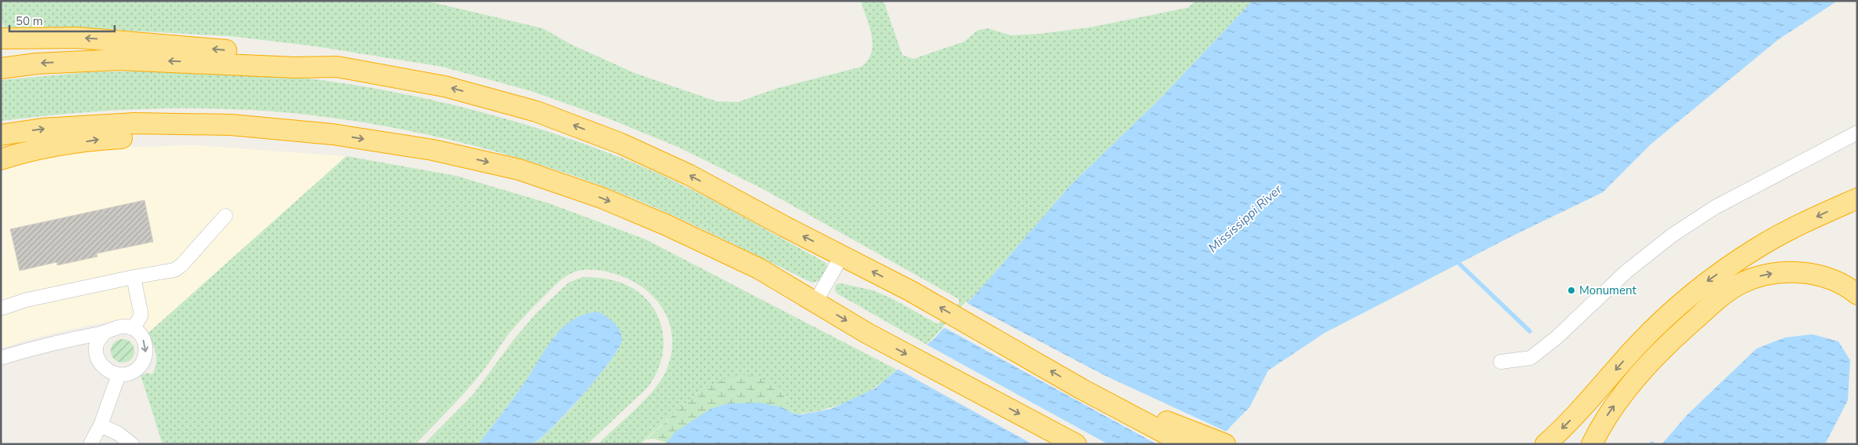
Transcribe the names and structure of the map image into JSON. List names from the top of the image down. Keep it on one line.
{"water":["Mississippi River"],"places":["Monument"],"scale_bar":"50 m"}
